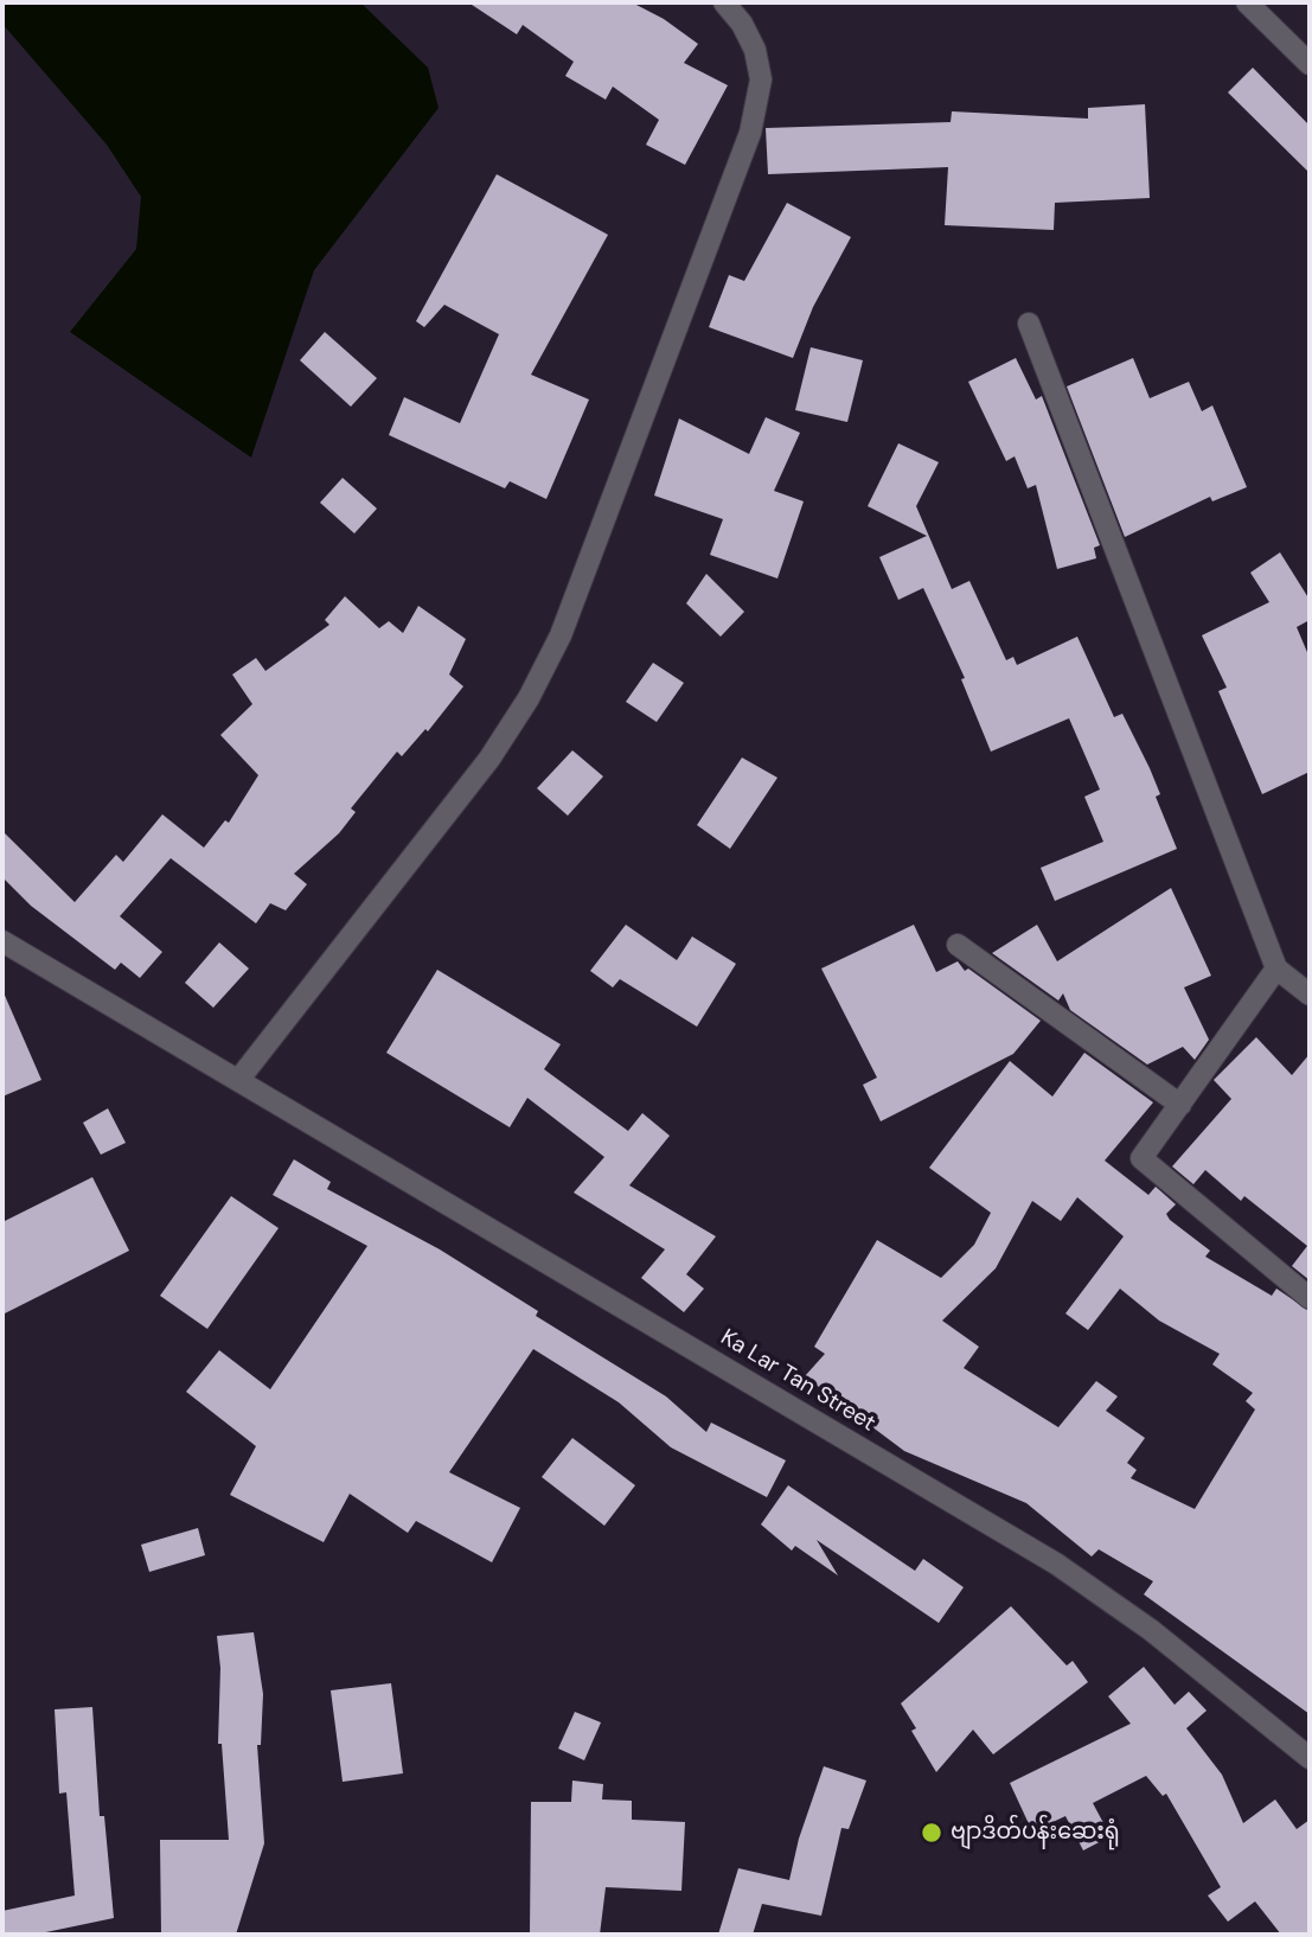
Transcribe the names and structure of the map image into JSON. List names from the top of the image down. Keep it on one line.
{"streets":{"street":["Ka Lar Tan Street"]},"places":["ဗျာဒိတ်ပန်းဆေးရုံ"]}
